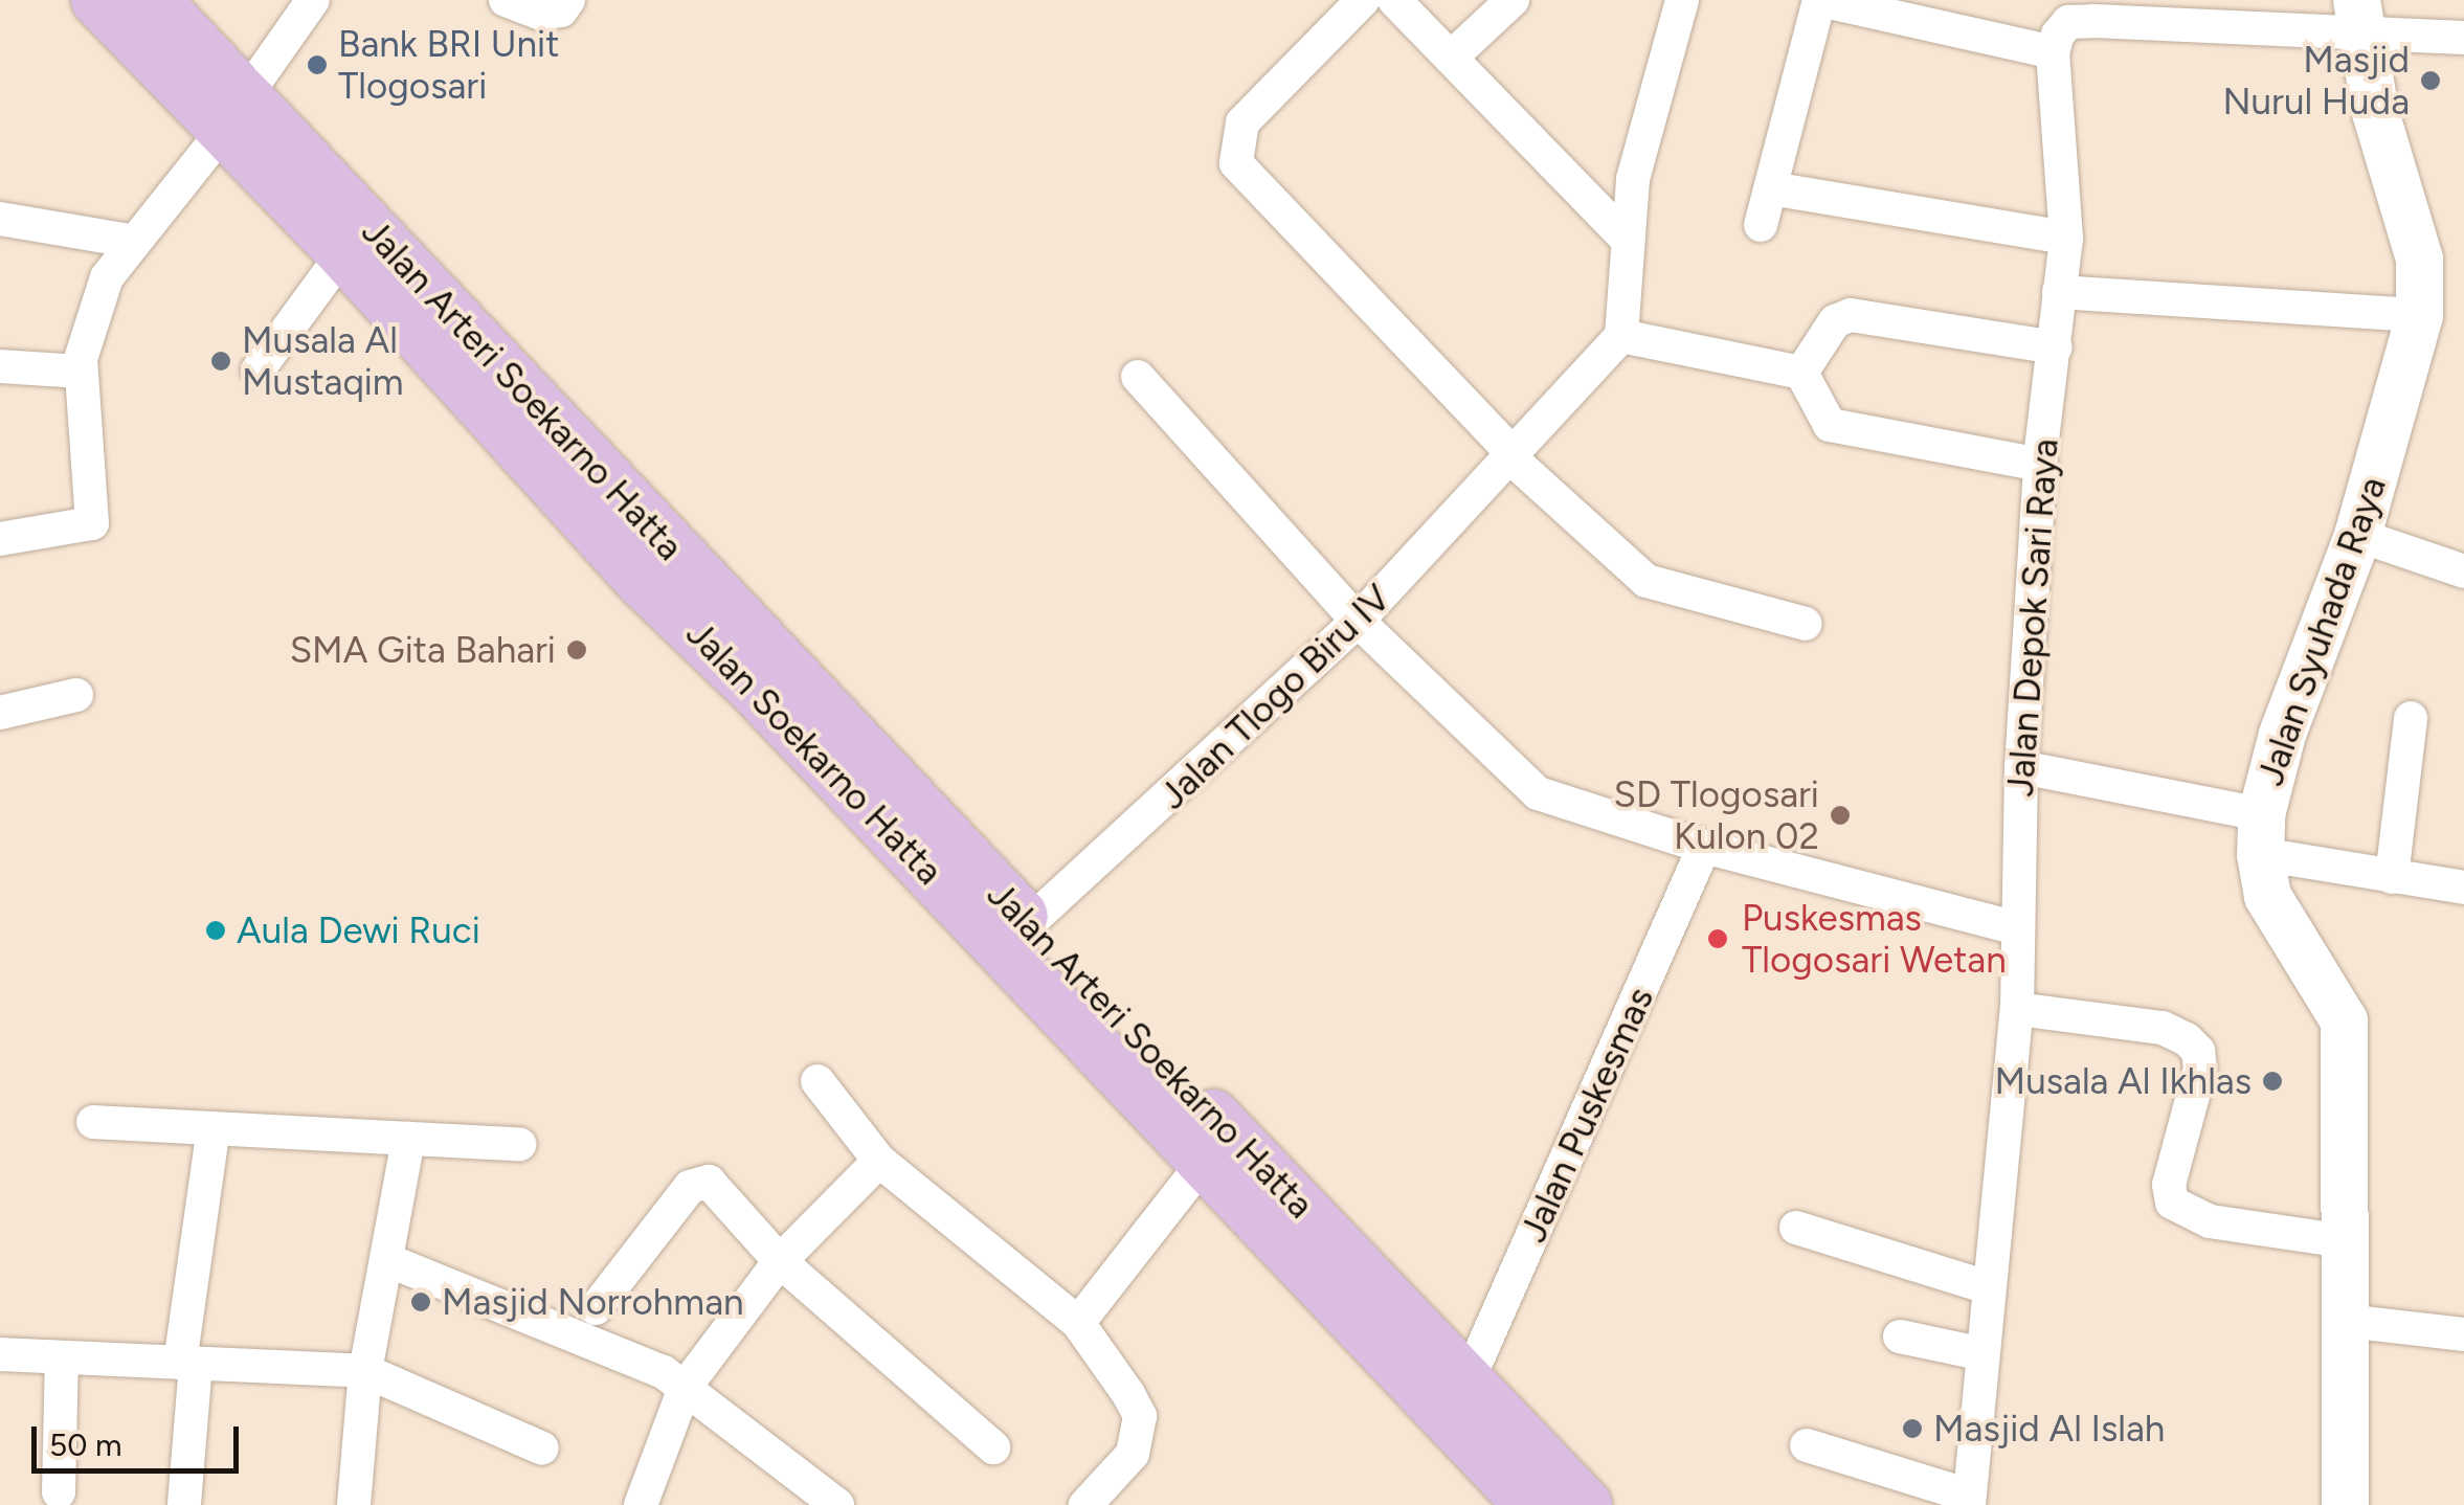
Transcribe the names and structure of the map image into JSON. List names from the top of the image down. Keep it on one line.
{"streets":{"main road":["Jalan Arteri Soekarno Hatta","Jalan Soekarno Hatta"],"street":["Jalan Depok Sari Raya","Jalan Syuhada Raya","Jalan Tlogo Biru IV","Jalan Puskesmas"]},"crossings":[["Jalan Arteri Soekarno Hatta","Jalan Tlogo Biru IV"],["Jalan Arteri Soekarno Hatta","Jalan Soekarno Hatta"],["Jalan Arteri Soekarno Hatta","Jalan Puskesmas"]],"places":["Bank BRI Unit Tlogosari","Masjid Nurul Huda","Musala Al Mustaqim","SMA Gita Bahari","SD Tlogosari Kulon 02","Aula Dewi Ruci","Puskesmas Tlogosari Wetan","Musala Al Ikhlas","Masjid Norrohman","Masjid Al Islah"],"scale_bar":"50 m"}
